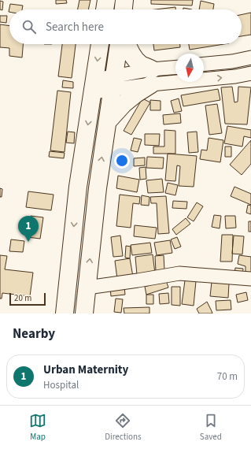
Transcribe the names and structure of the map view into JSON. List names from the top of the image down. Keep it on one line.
{"scale_bar":"20 m","north":"bottom","page":{"search":"Search here","pins":"1","scale":"20 m","heading":"Nearby","list":[{"mark":"1","name":"Urban Maternity","note":"Hospital","value":"70 m"}],"nav":["Map","Directions","Saved"]}}
